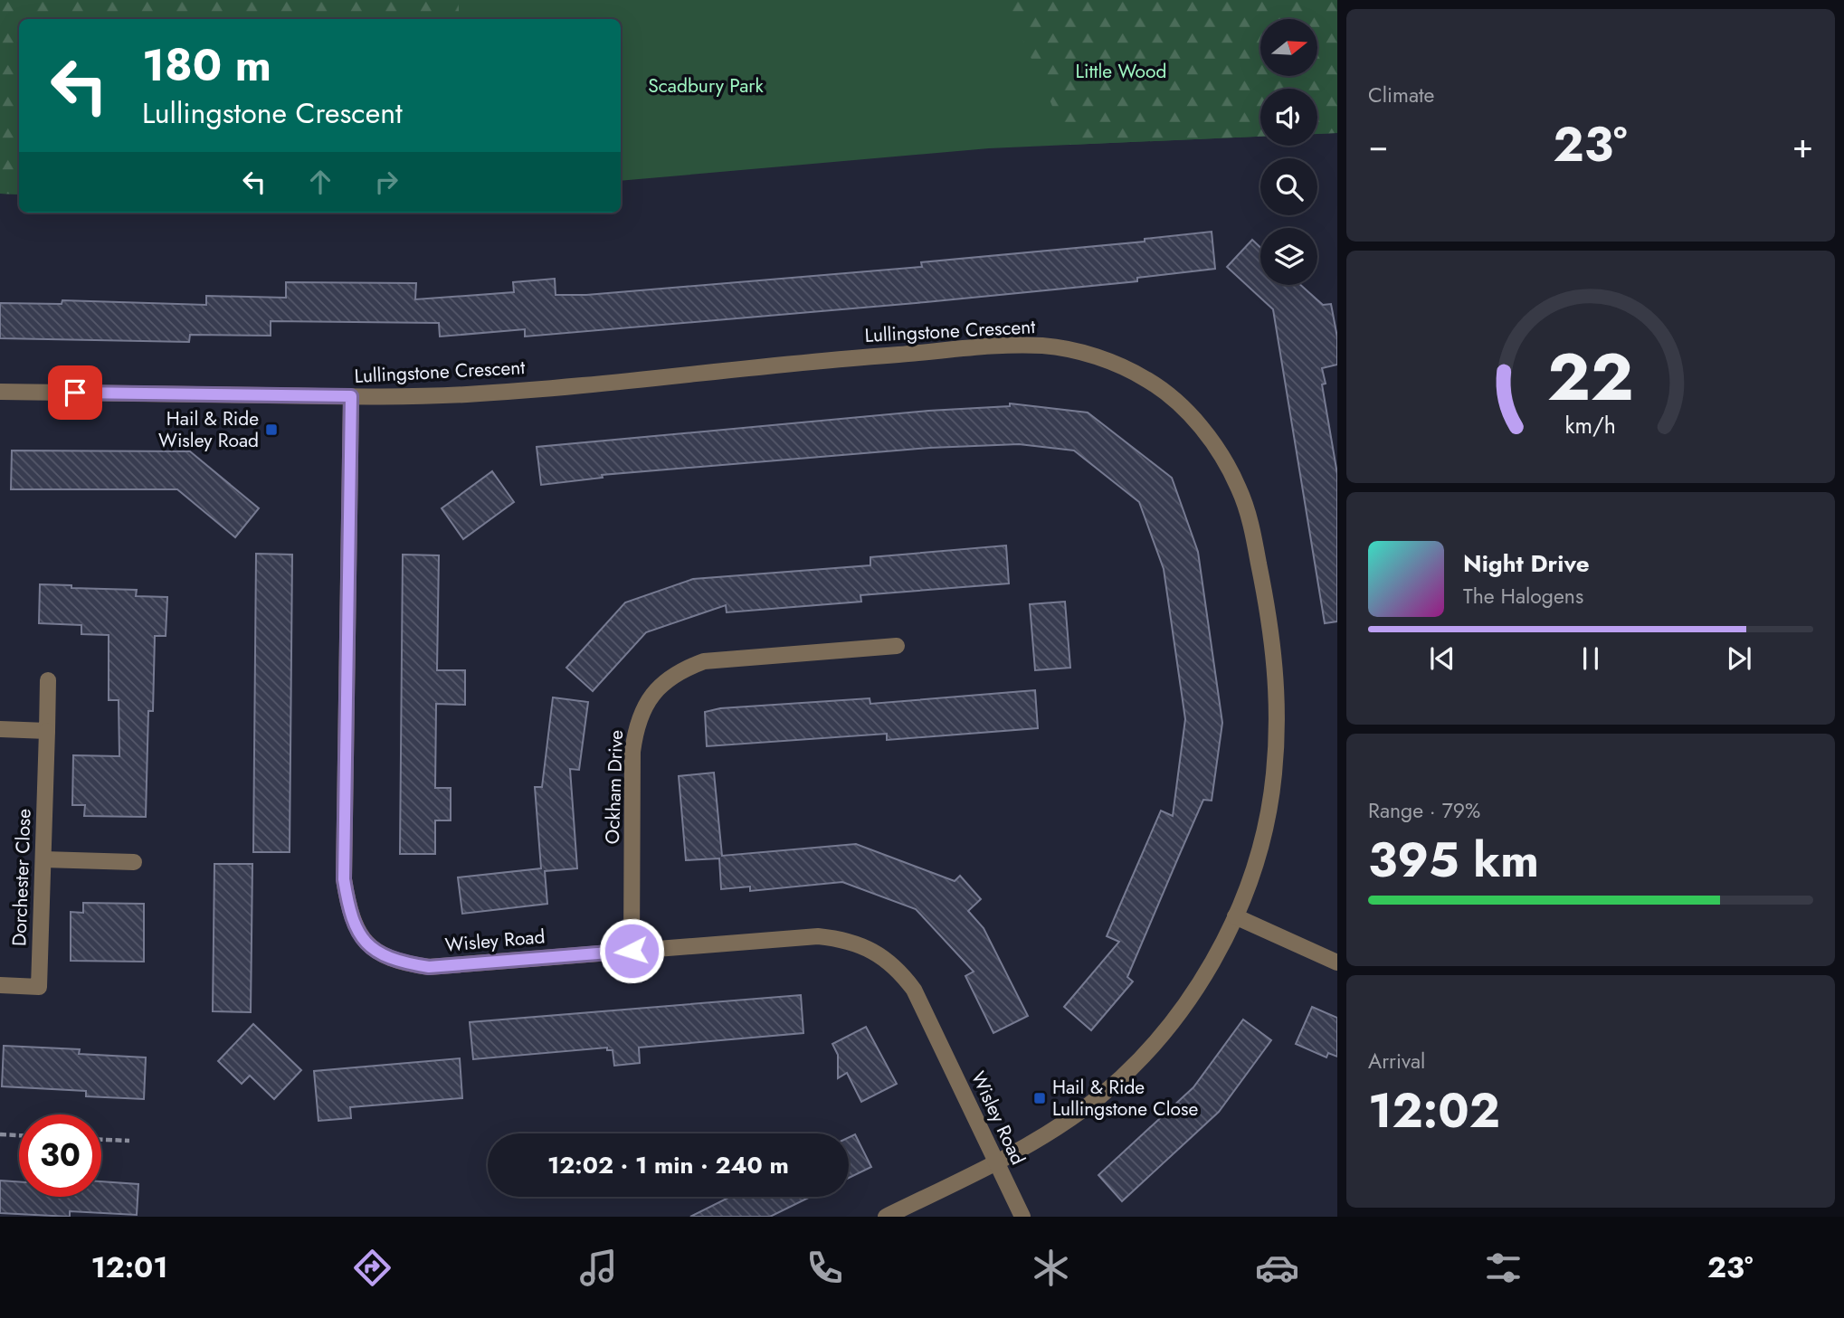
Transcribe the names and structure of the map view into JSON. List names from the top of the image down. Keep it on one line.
{"streets":{"street":["Lullingstone Crescent","Ockham Drive","Dorchester Close","Wisley Road"]},"crossings":[["Lullingstone Crescent","Wisley Road"],["Ockham Drive","Wisley Road"]],"parks":["Little Wood","Scadbury Park"],"places":{"transit":["Hail & Ride Wisley Road","Hail & Ride Lullingstone Close"]},"north":"right","page":{"tile":["Climate",["Range · 79%","395 km"],["Arrival","12:02"]],"turn":["180 m","Lullingstone Crescent"],"heat":["−","23°","+"],"song":["Night Drive","The Halogens"],"limit":"30","trip":"12:02 · 1 min · 240 m","tabs":["12:01","23°"],"gauge":["22","km/h"]}}
